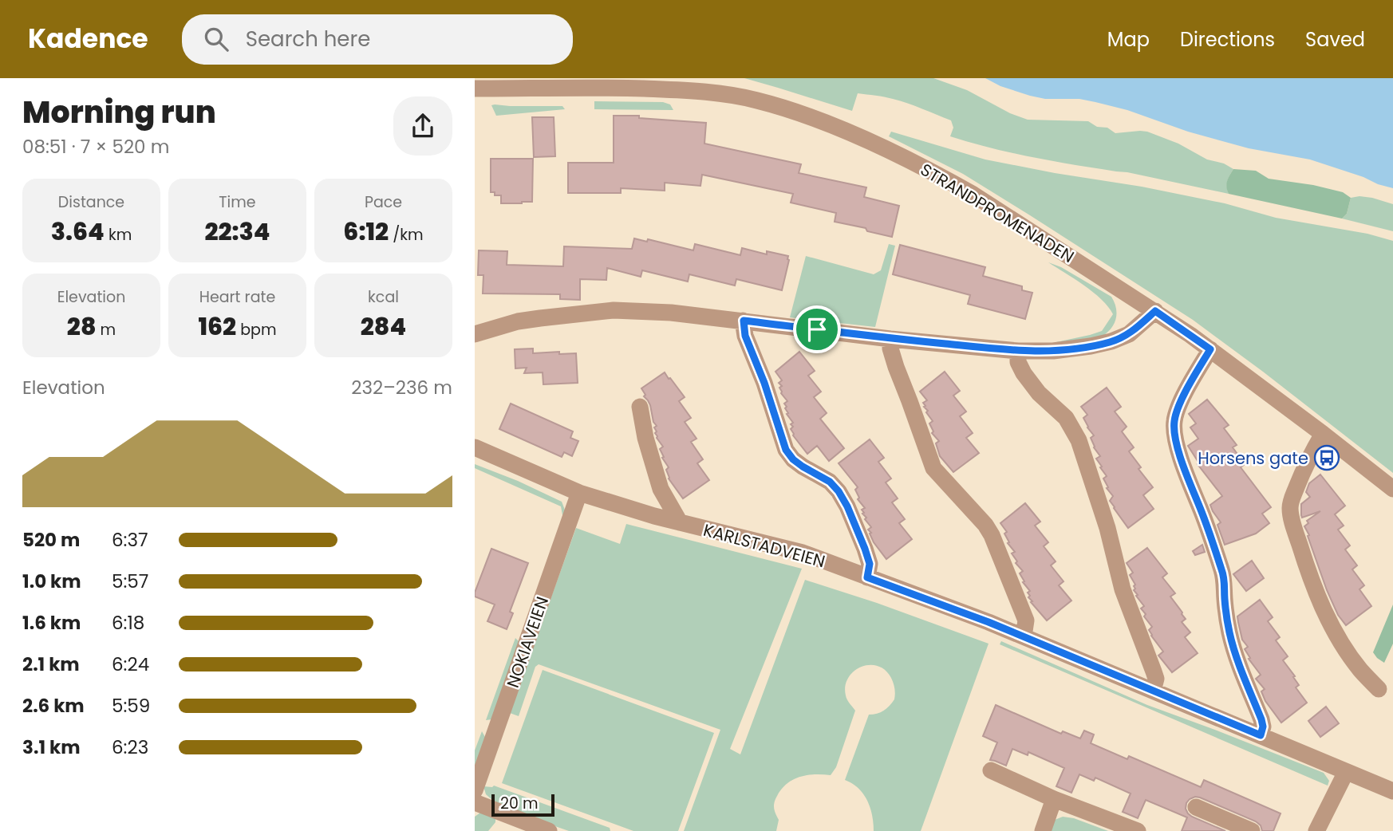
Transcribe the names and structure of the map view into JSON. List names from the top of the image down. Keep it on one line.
{"streets":{"street":["STRANDPROMENADEN","KARLSTADVEIEN","NOKIAVEIEN"]},"crossings":[["KARLSTADVEIEN","NOKIAVEIEN"]],"places":{"bus stop":["Horsens gate"]},"scale_bar":"20 m","page":{"header":"Kadence","search":"Search here","nav":["Map","Directions","Saved"],"heading":["Morning run","08:51 · 7 × 520 m"],"stats":[["Distance","3.64 km"],["Time","22:34"],["Pace","6:12 /km"],["Elevation","28 m"],["Heart rate","162 bpm"],["kcal","284"]],"chart":["Elevation","232–236 m"],"list":[{"name":"520 m","note":"6:37"},{"name":"1.0 km","note":"5:57"},{"name":"1.6 km","note":"6:18"},{"name":"2.1 km","note":"6:24"},{"name":"2.6 km","note":"5:59"},{"name":"3.1 km","note":"6:23"}],"scale":"20 m"}}
